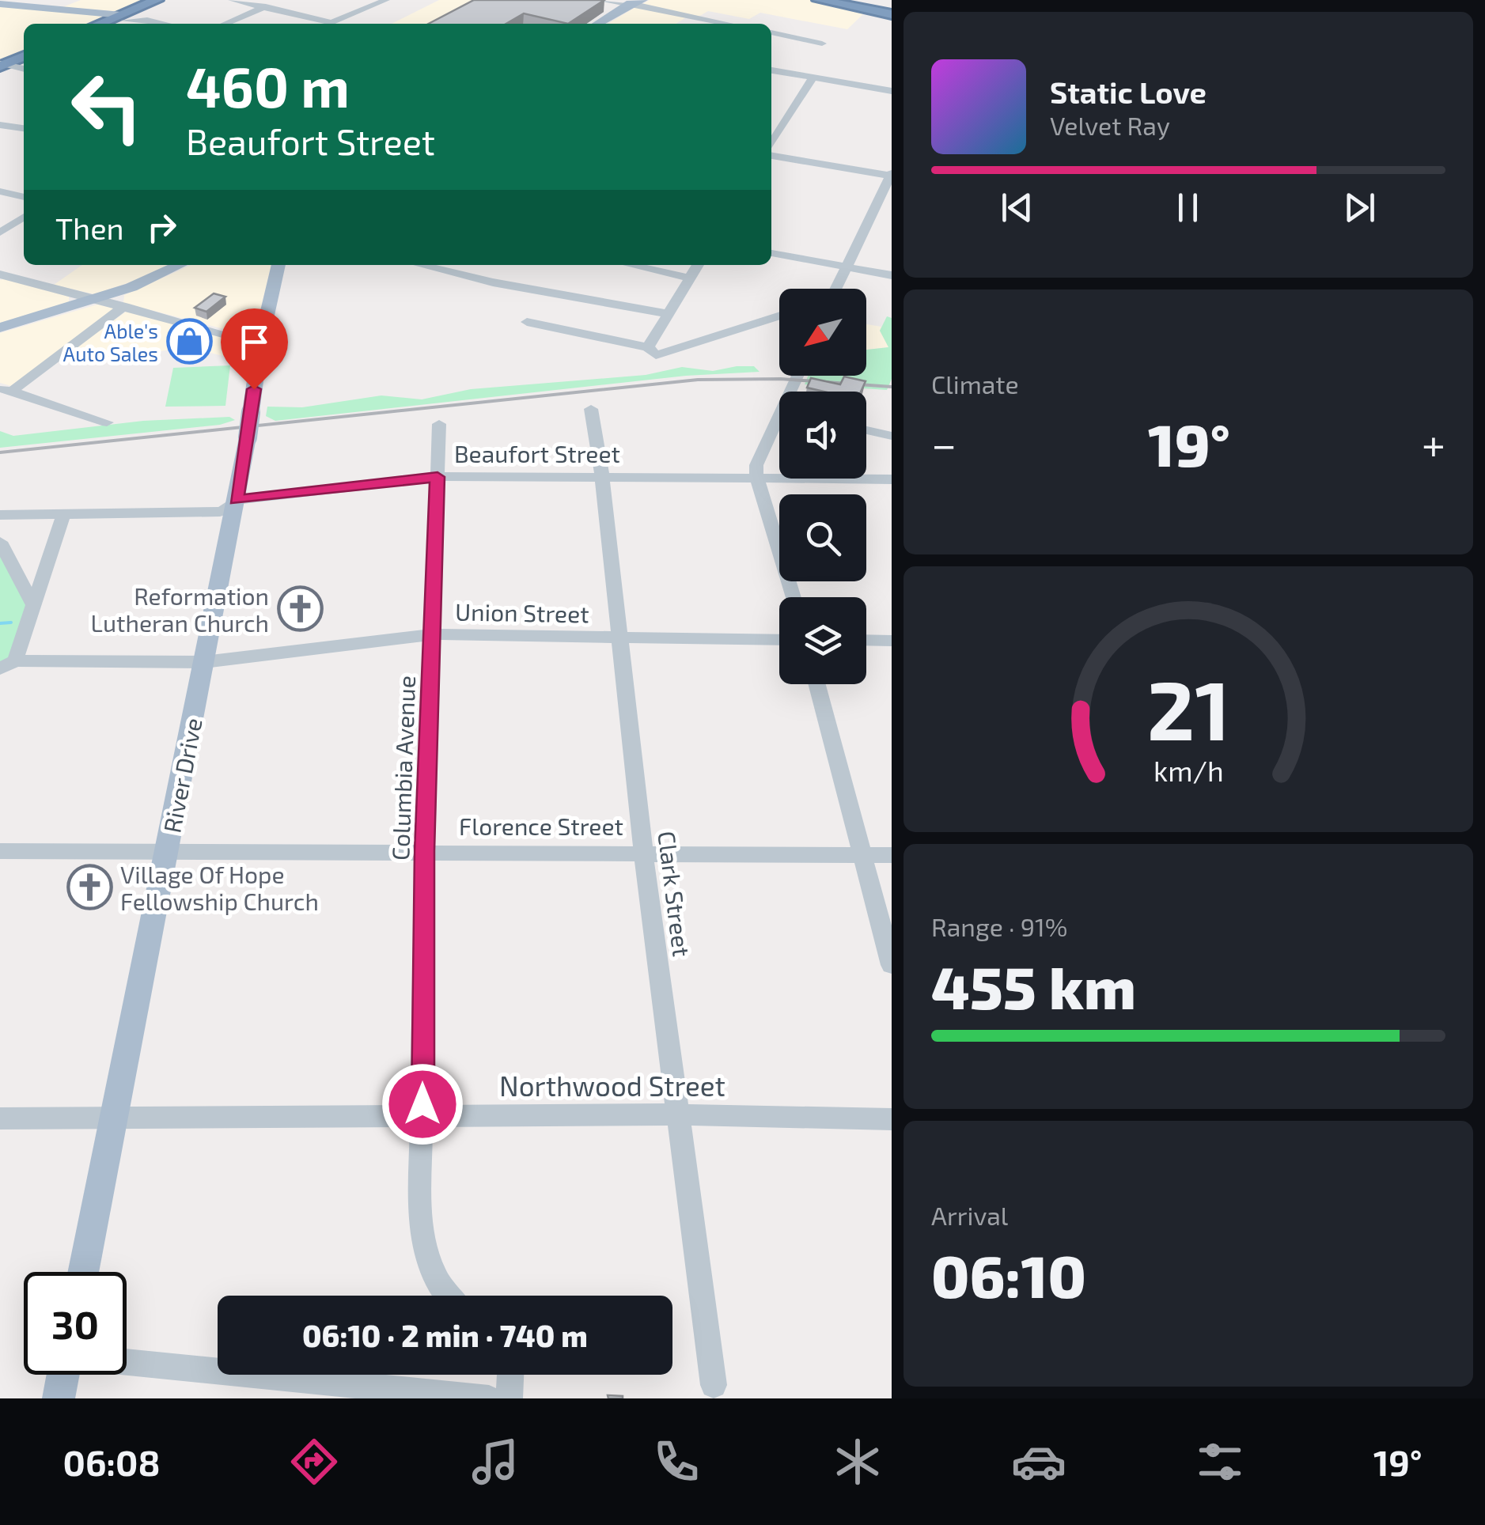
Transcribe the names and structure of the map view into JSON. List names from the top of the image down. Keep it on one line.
{"streets":{"main road":["River Drive"],"street":["Beaufort Street","Union Street","Columbia Avenue","Florence Street","Clark Street","Northwood Street"]},"crossings":[["Beaufort Street","Columbia Avenue"],["Beaufort Street","River Drive"],["Beaufort Street","Clark Street"],["Union Street","Columbia Avenue"],["Union Street","River Drive"],["Union Street","Clark Street"],["Columbia Avenue","Florence Street"],["Columbia Avenue","Northwood Street"],["River Drive","Florence Street"],["River Drive","Northwood Street"],["Florence Street","Clark Street"],["Clark Street","Northwood Street"]],"places":{"shop":["Able's Auto Sales"],"church":["Reformation Lutheran Church","Village Of Hope Fellowship Church"]},"north":"bottom left","page":{"turn":["460 m","Beaufort Street"],"song":["Static Love","Velvet Ray"],"then":"Then","tile":["Climate",["Range · 91%","455 km"],["Arrival","06:10"]],"heat":["−","19°","+"],"limit":"30","trip":"06:10 · 2 min · 740 m","tabs":["06:08","19°"],"gauge":["21","km/h"]}}
